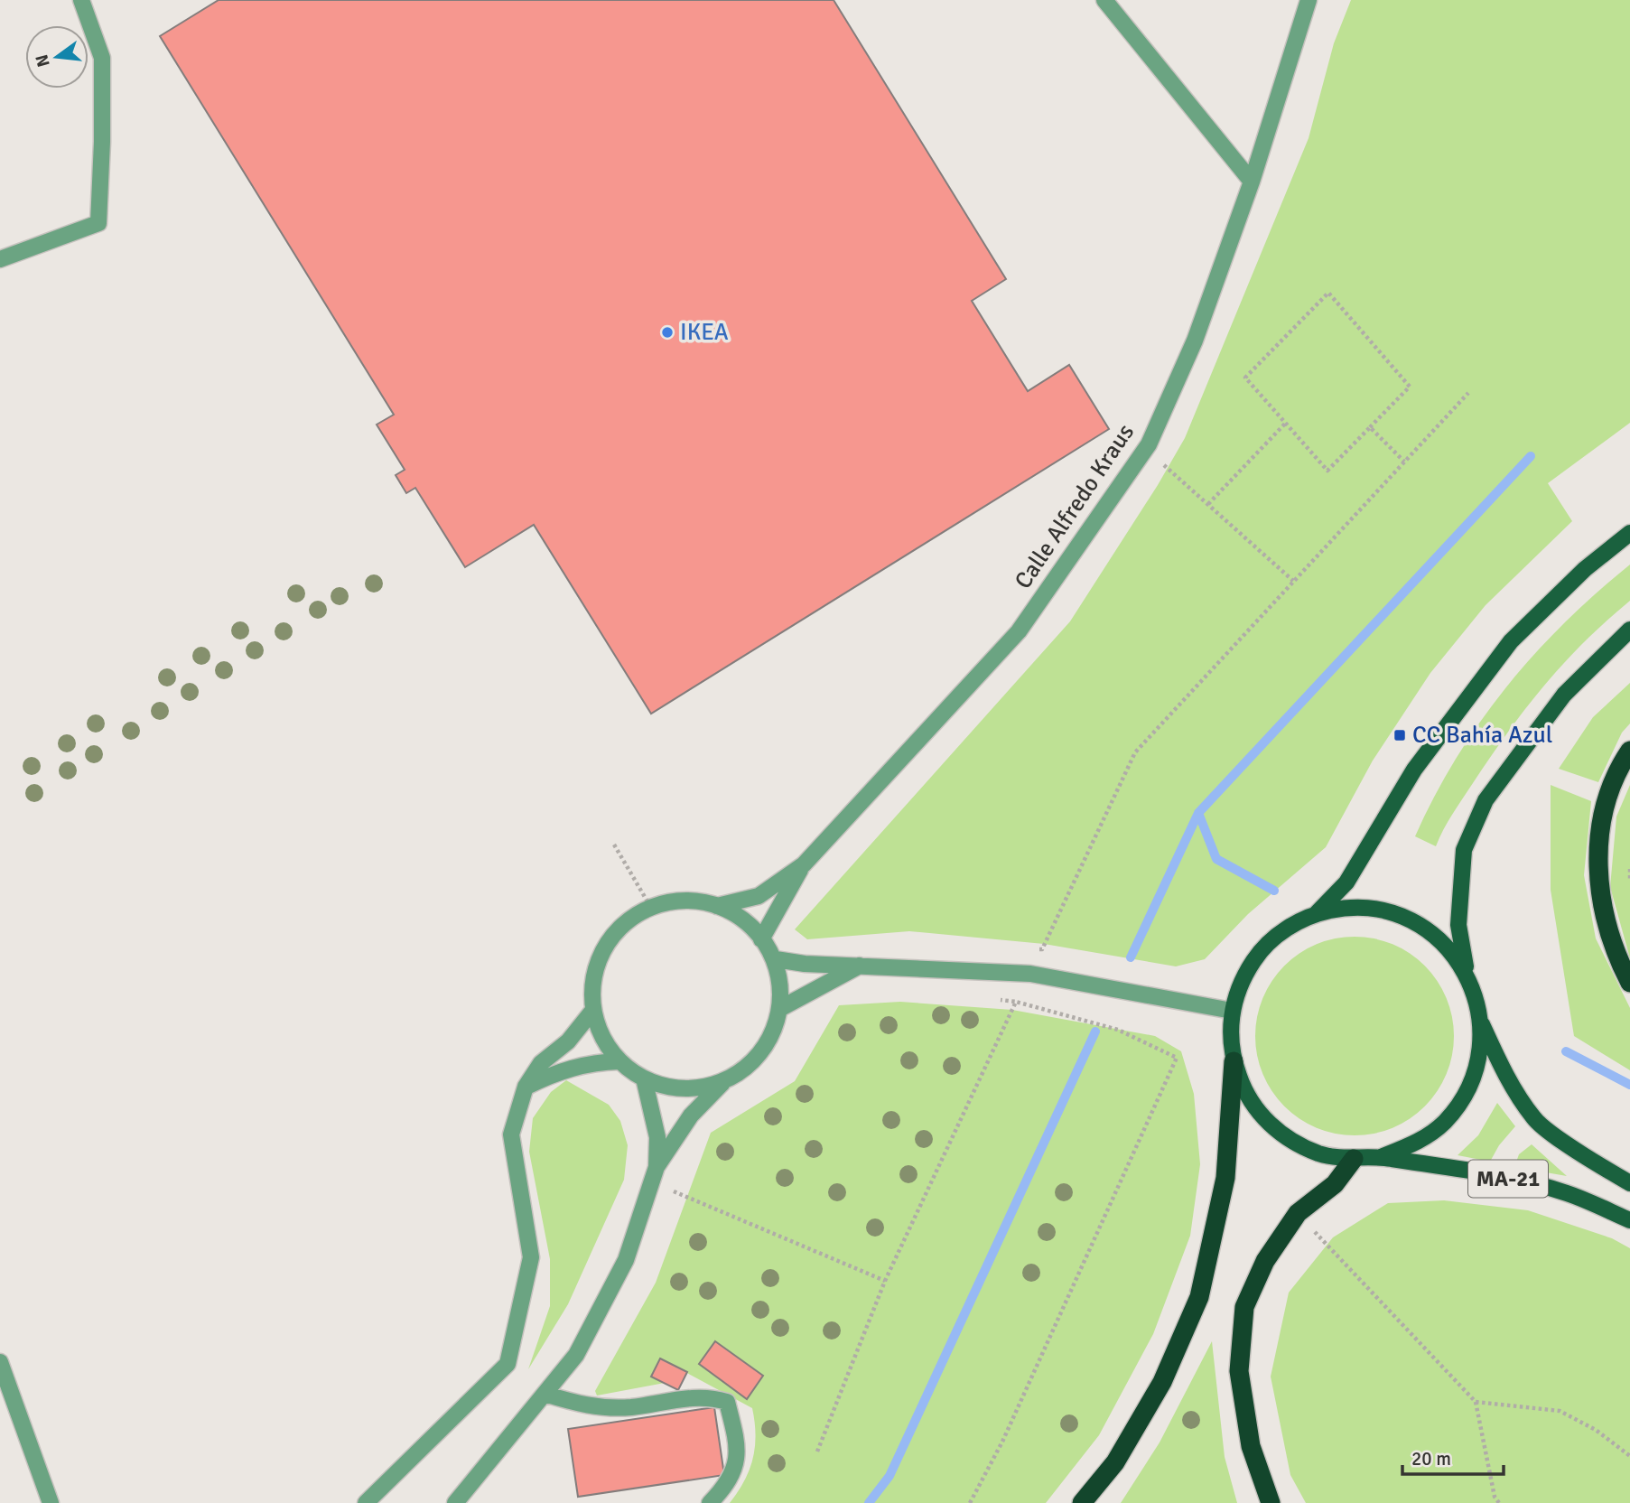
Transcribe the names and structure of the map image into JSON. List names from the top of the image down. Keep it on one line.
{"streets":{"main road":["MA-21"],"street":["Calle Alfredo Kraus"]},"places":{"other":["IKEA"],"transit":["CC Bahía Azul"]},"scale_bar":"20 m","north":"left"}
